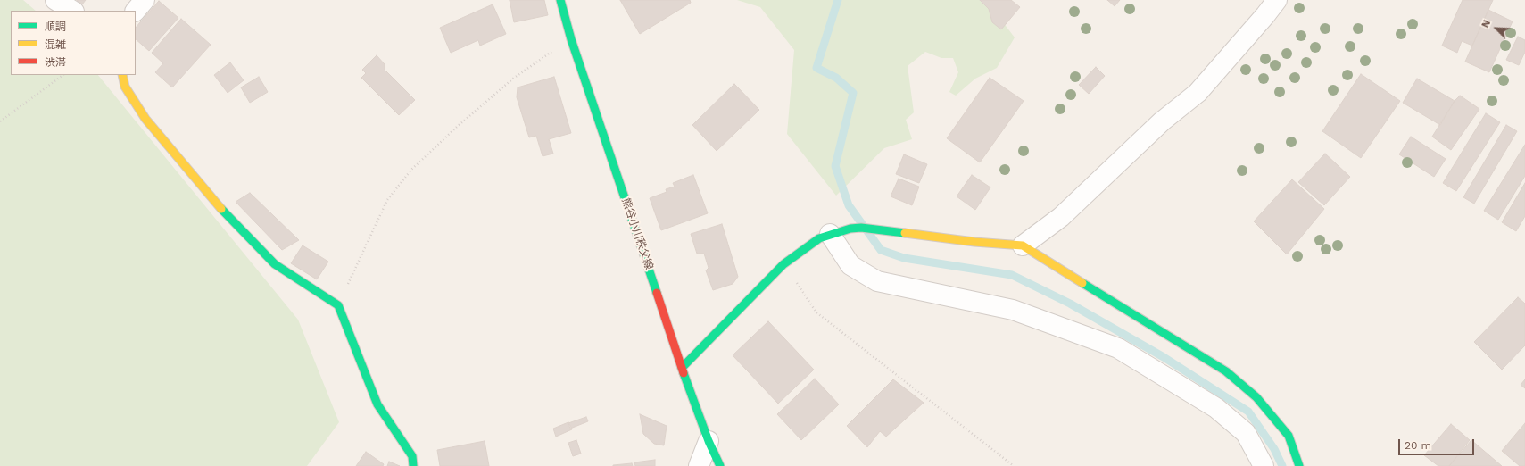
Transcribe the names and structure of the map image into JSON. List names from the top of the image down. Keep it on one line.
{"streets":{"street":["熊谷小川秩父線"]},"legend":["順調","混雑","渋滞"],"scale_bar":"20 m","north":"top left"}
